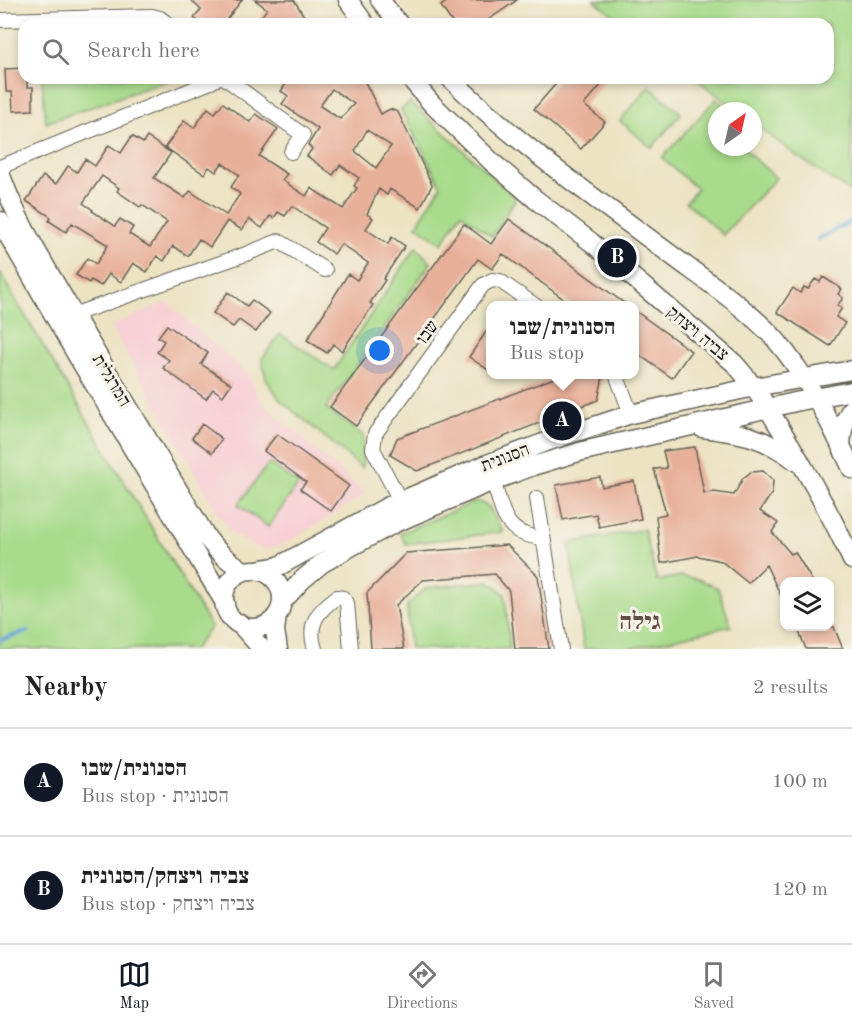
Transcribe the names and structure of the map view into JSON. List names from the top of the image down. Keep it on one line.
{"streets":{"street":["שבו","צביה ויצחק","המרגלית","הסנונית"]},"crossings":[["שבו","הסנונית"],["צביה ויצחק","הסנונית"],["המרגלית","הסנונית"]],"districts":["גילה"],"north":"top right","page":{"search":"Search here","pins":["B","A"],"popup":["הסנונית/שבו","Bus stop"],"heading":["Nearby","2 results"],"list":[{"mark":"A","name":"הסנונית/שבו","note":"Bus stop · הסנונית","value":"100 m"},{"mark":"B","name":"צביה ויצחק/הסנונית","note":"Bus stop · צביה ויצחק","value":"120 m"}],"nav":["Map","Directions","Saved"]}}
